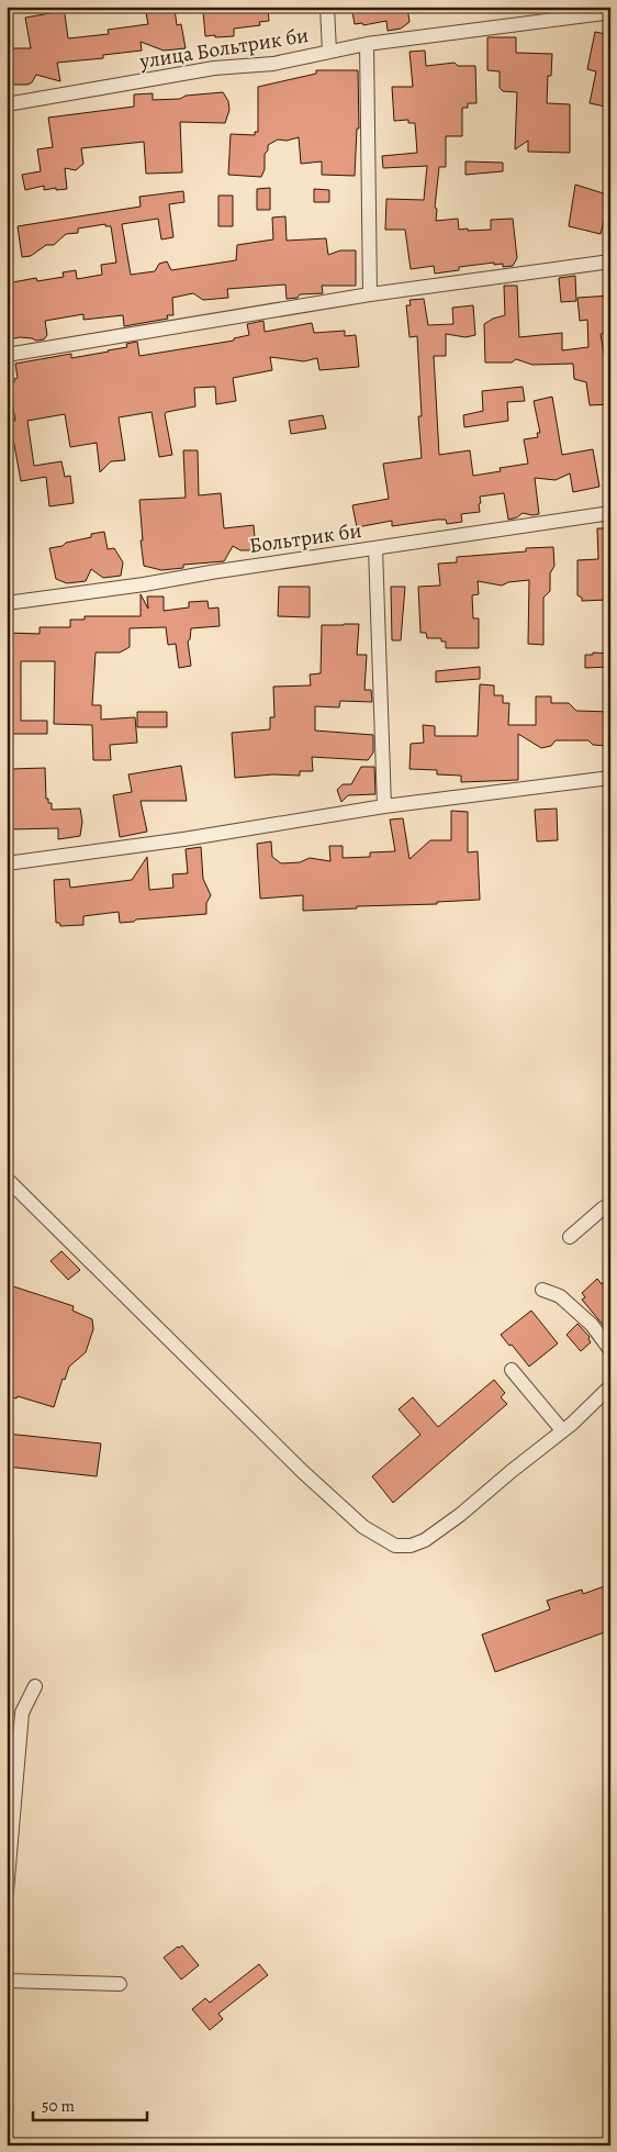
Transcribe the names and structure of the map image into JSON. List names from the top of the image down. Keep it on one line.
{"streets":{"street":["улица Больтрик би","Больтрик би"]},"scale_bar":"50 m"}
